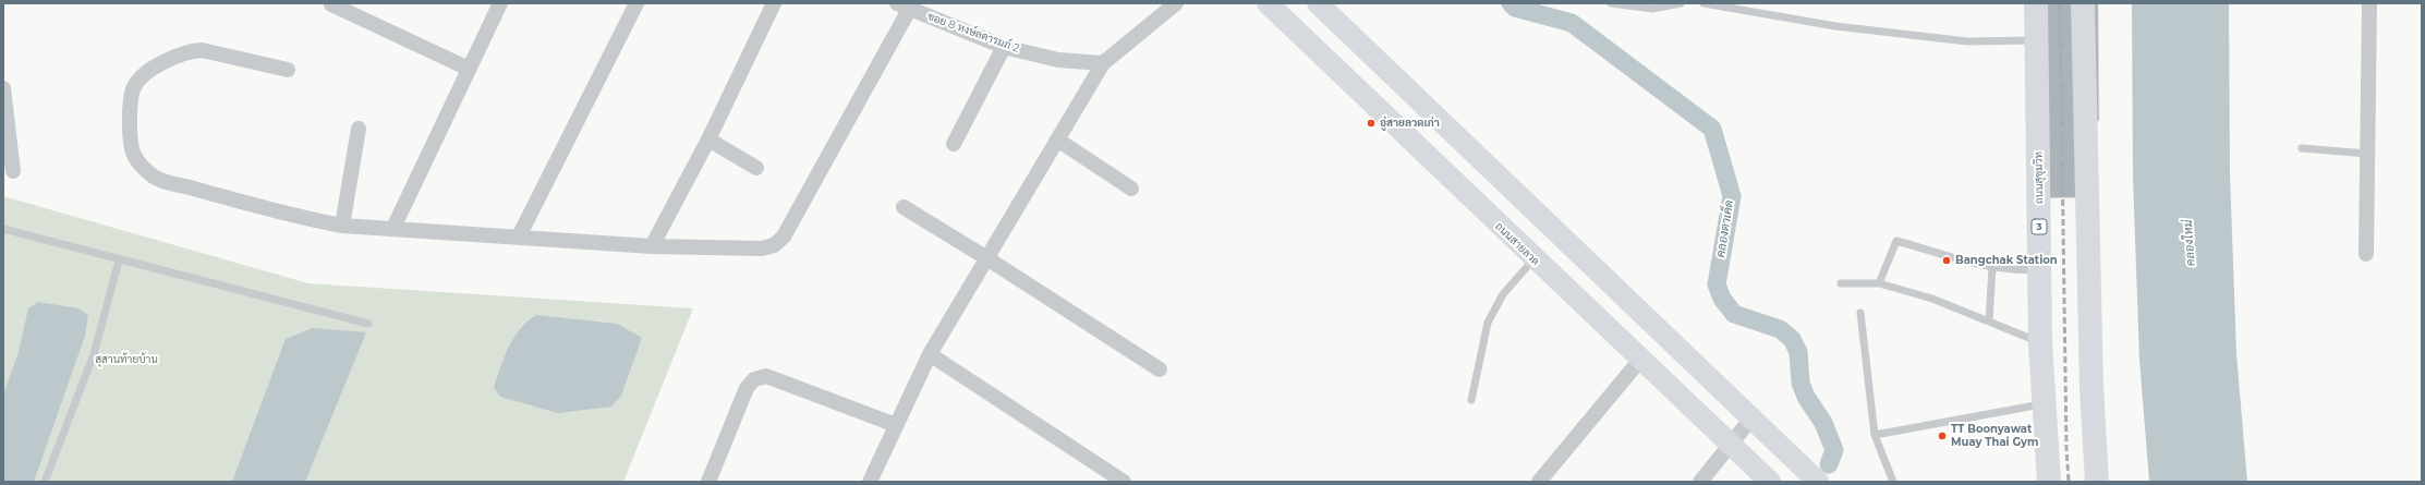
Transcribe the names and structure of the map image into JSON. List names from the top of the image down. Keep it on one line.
{"streets":{"highway":["ถนนสุขุมวิท","3"],"main road":["ถนนสายลวด"],"street":["ซอย 8 หงษ์ลดารมภ์ 2"]},"water":["คลองตาเค็ด","คลองใหม่"],"parks":["สุสานท้ายบ้าน"],"places":["อู่สายลวดเก่า","Bangchak Station","TT Boonyawat Muay Thai Gym"]}
